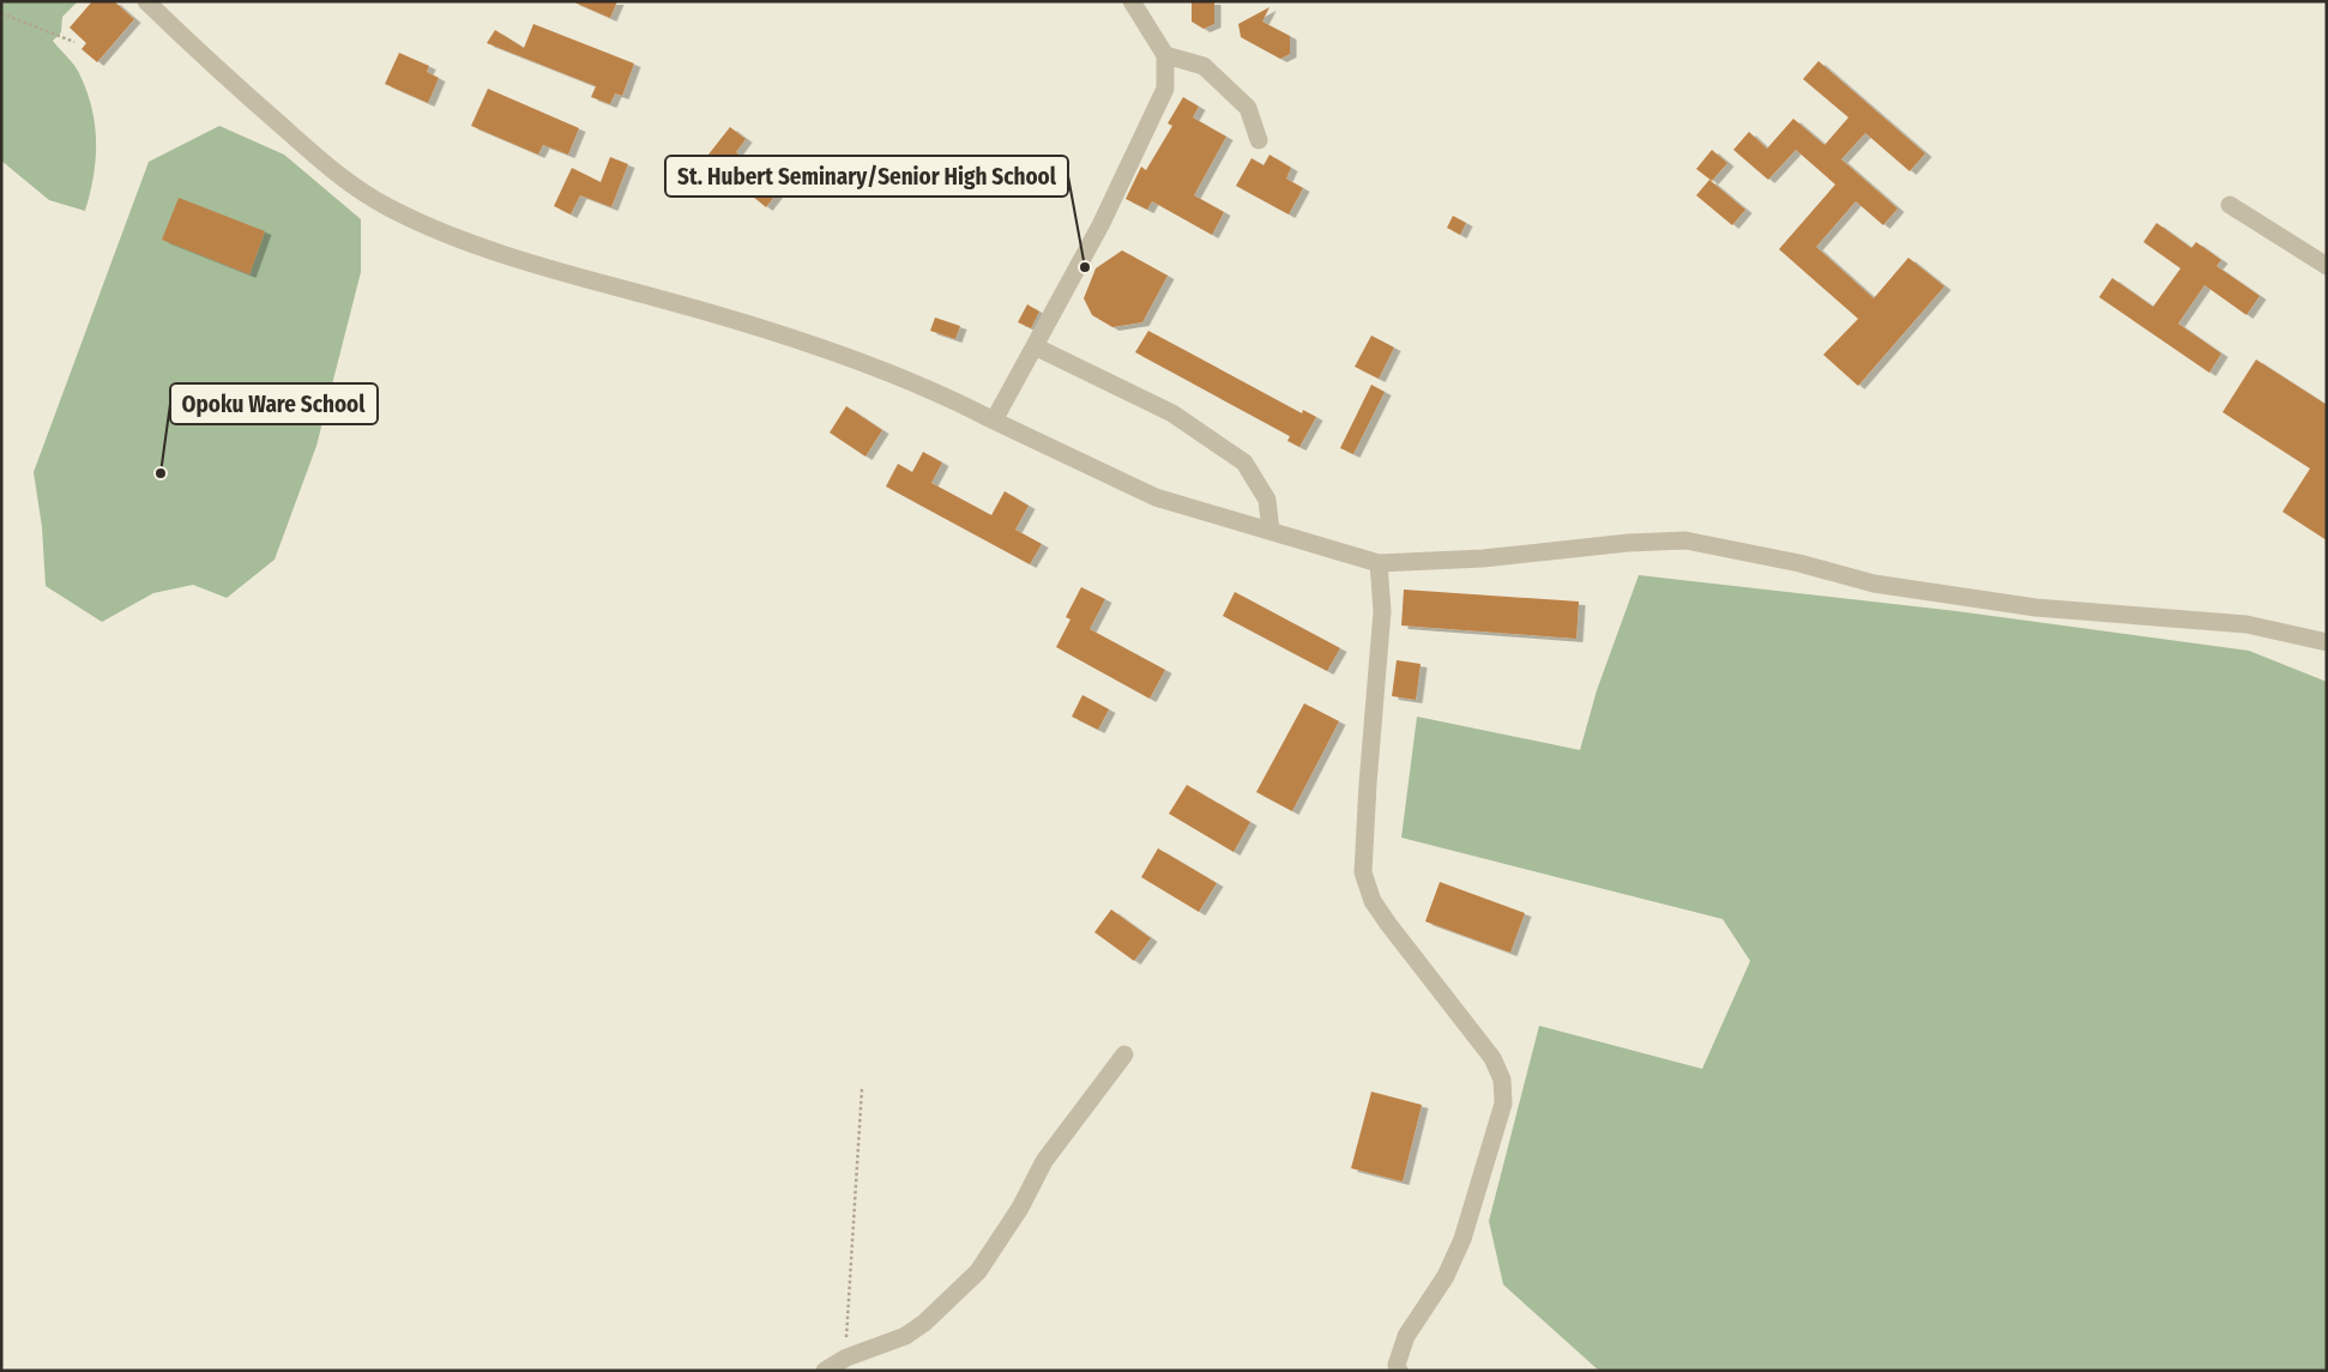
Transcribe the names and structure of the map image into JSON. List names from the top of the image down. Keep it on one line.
{"places":["St. Hubert Seminary/Senior High School","Opoku Ware School"]}
